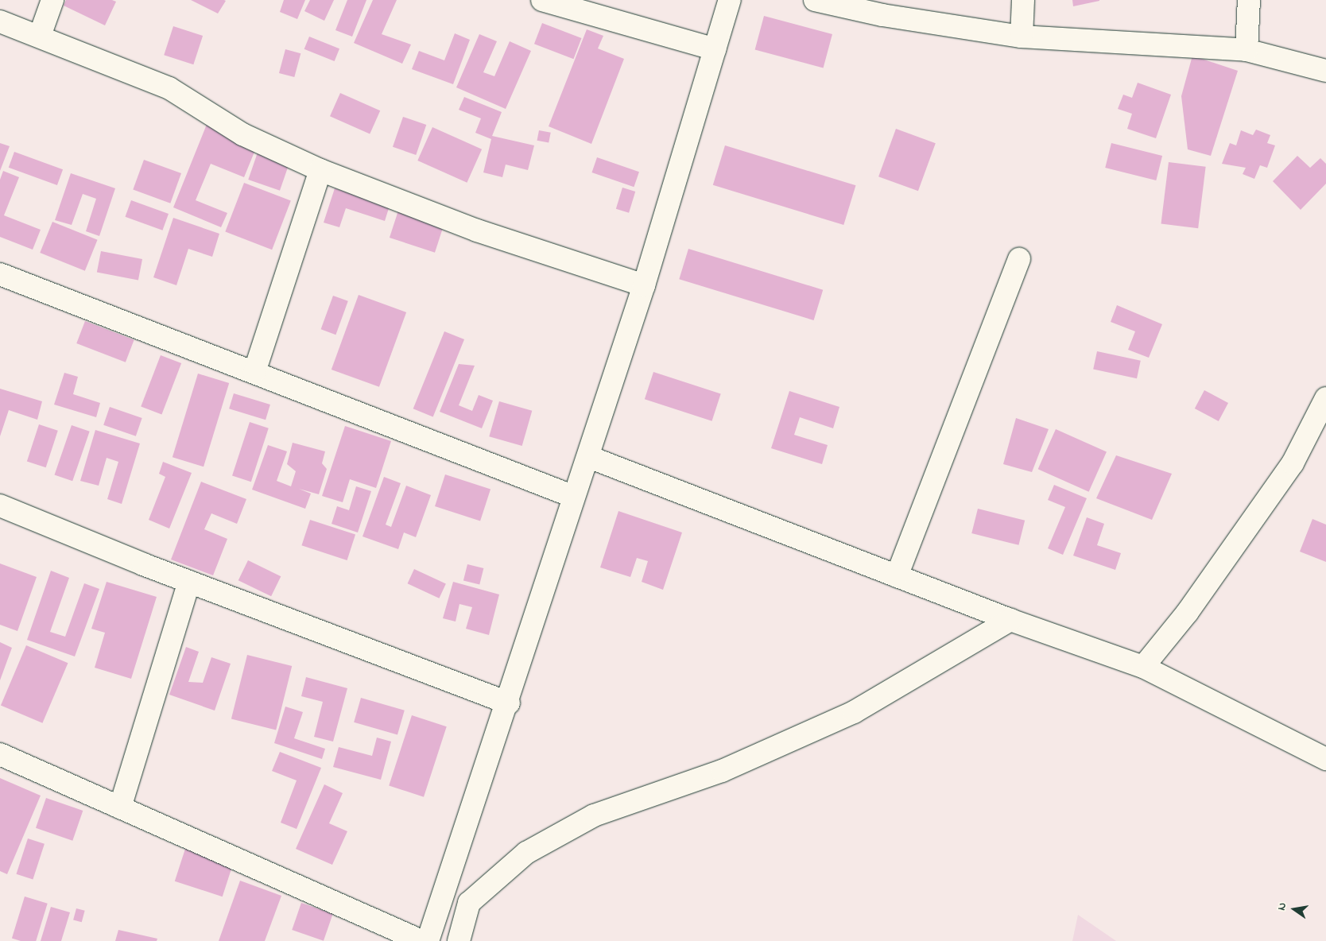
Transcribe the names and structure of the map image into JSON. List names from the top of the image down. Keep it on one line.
{"north":"left"}
